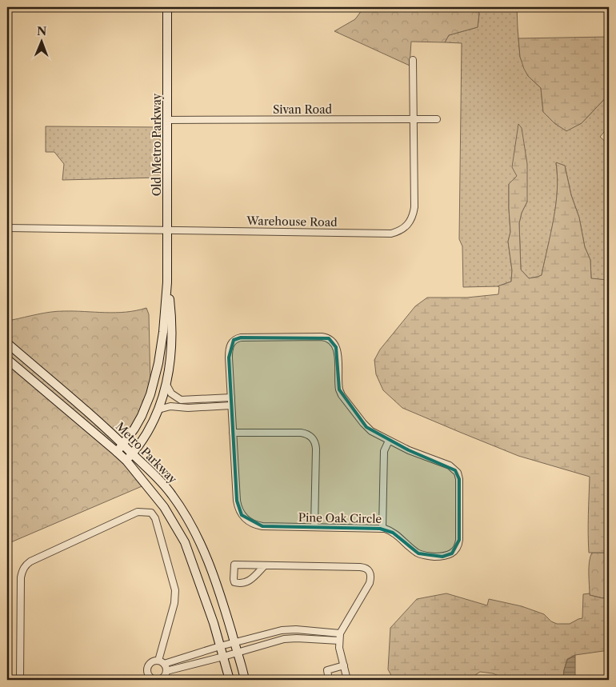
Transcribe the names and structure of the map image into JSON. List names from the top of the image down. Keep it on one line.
{"streets":{"main road":["Old Metro Parkway","Metro Parkway"],"street":["Sivan Road","Warehouse Road","Pine Oak Circle"]},"crossings":[["Sivan Road","Old Metro Parkway"],["Sivan Road","Warehouse Road"],["Old Metro Parkway","Warehouse Road"],["Old Metro Parkway","Metro Parkway"]],"north":"top"}
